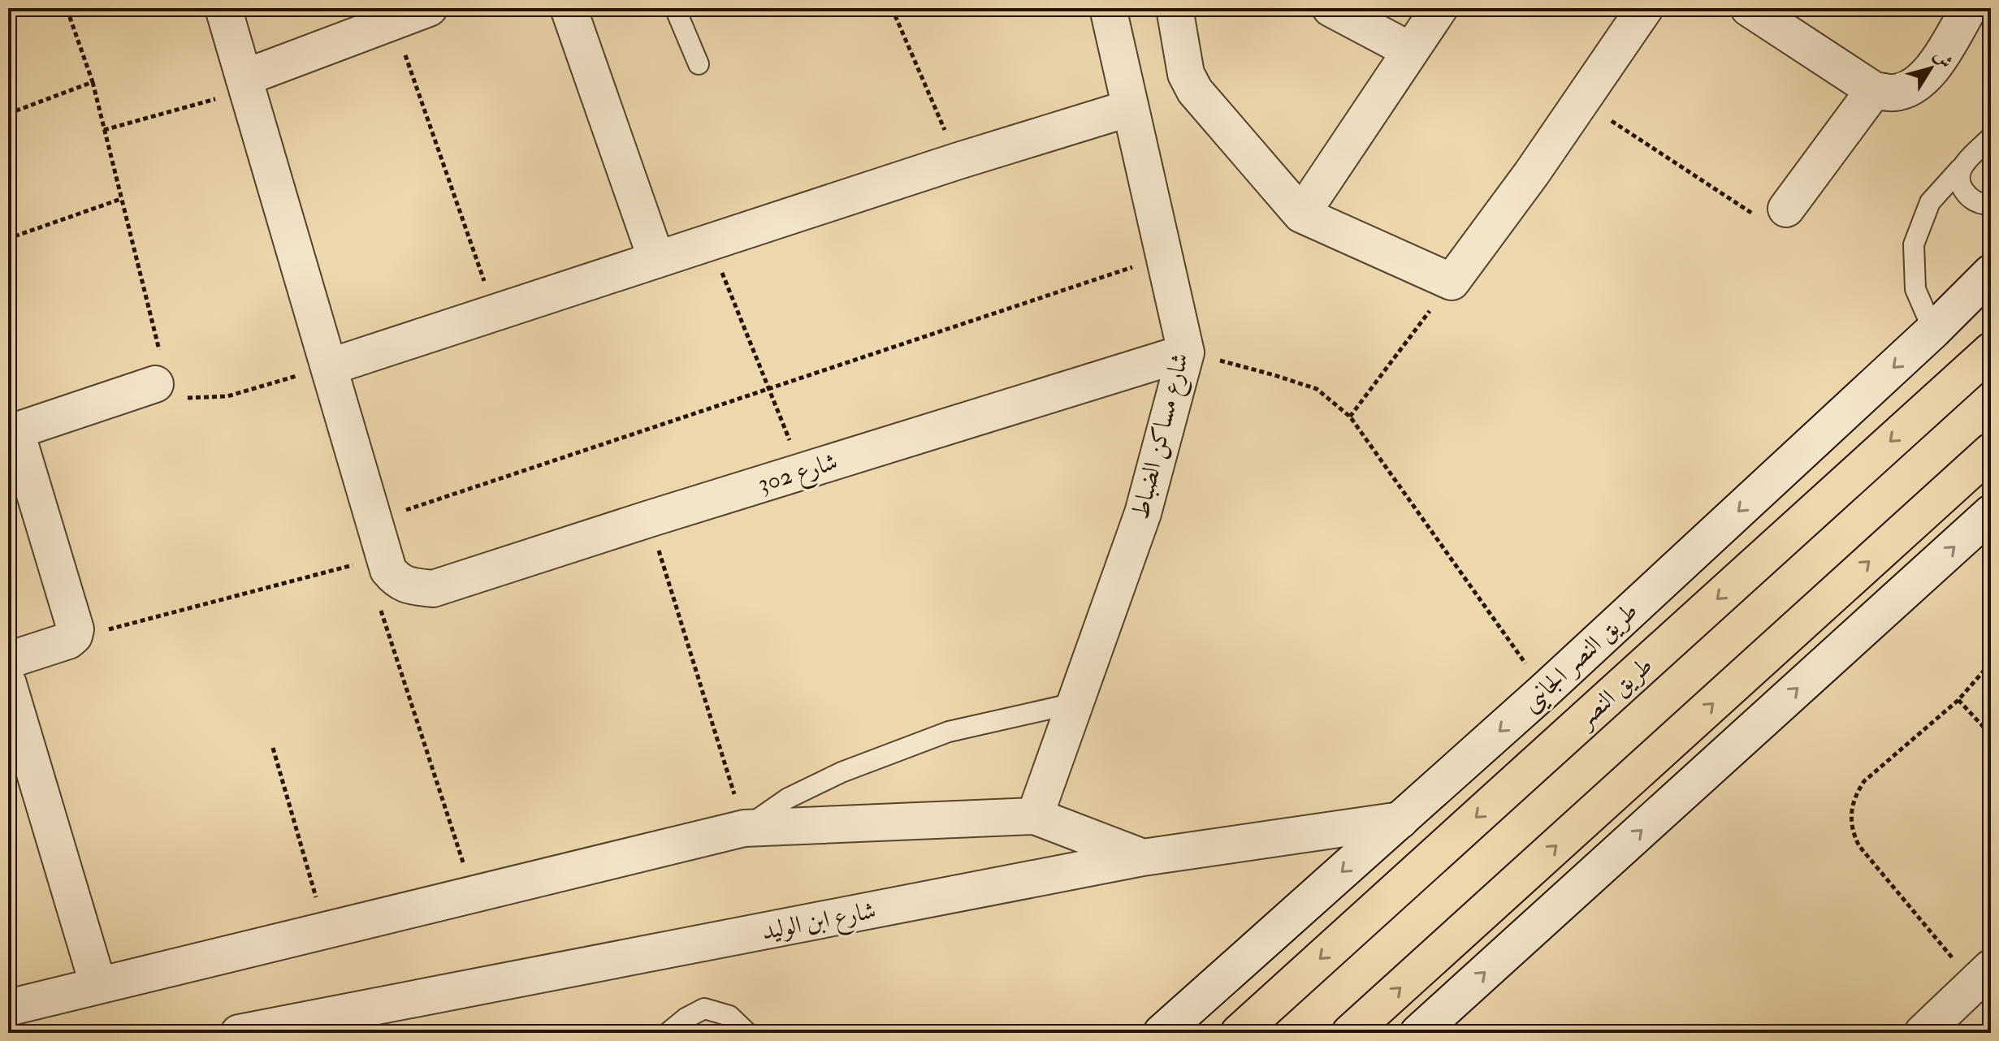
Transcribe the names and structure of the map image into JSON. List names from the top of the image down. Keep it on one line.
{"streets":{"highway":["طريق النصر"],"street":["شارع مساكن الضباط","شارع 302","طريق النصر الجانيى","شارع ابن الوليد"]},"crossings":[["شارع مساكن الضباط","شارع 302"],["طريق النصر الجانيى","شارع ابن الوليد"]],"north":"top right"}
